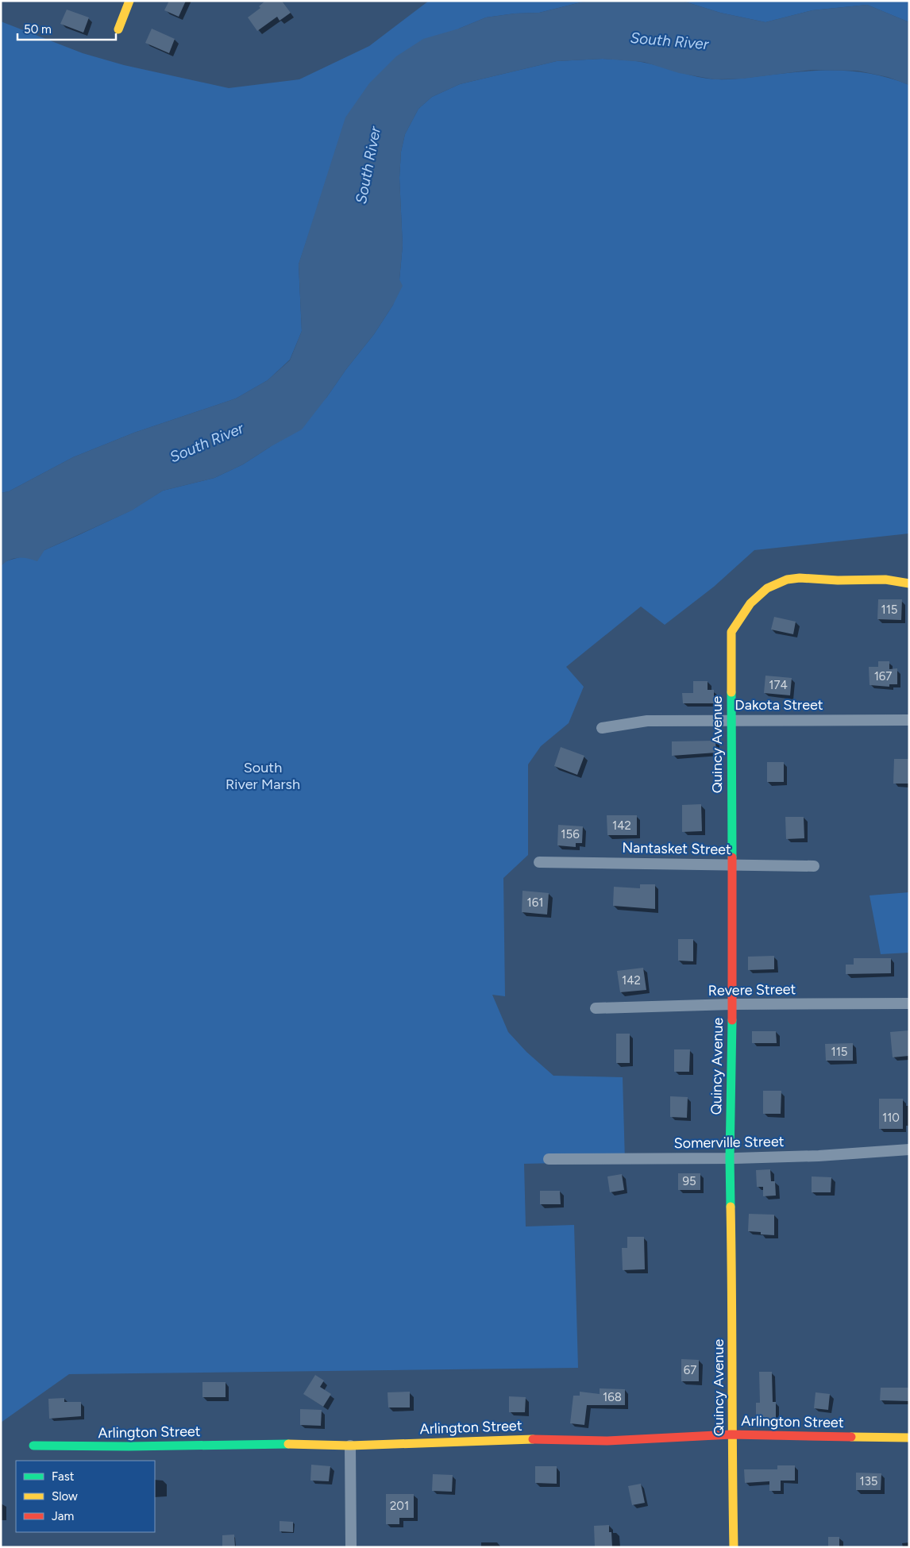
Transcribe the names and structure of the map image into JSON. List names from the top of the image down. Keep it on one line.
{"streets":{"street":["Dakota Street","Quincy Avenue","Nantasket Street","Revere Street","Somerville Street","Arlington Street"]},"crossings":[["Dakota Street","Quincy Avenue"],["Quincy Avenue","Nantasket Street"],["Quincy Avenue","Revere Street"],["Quincy Avenue","Somerville Street"],["Quincy Avenue","Arlington Street"]],"water":["South River"],"parks":["South River Marsh"],"house_numbers":["115","167","174","142","156","161","142","115","110","95","67","168","135","201"],"legend":["Fast","Slow","Jam"],"scale_bar":"50 m"}
